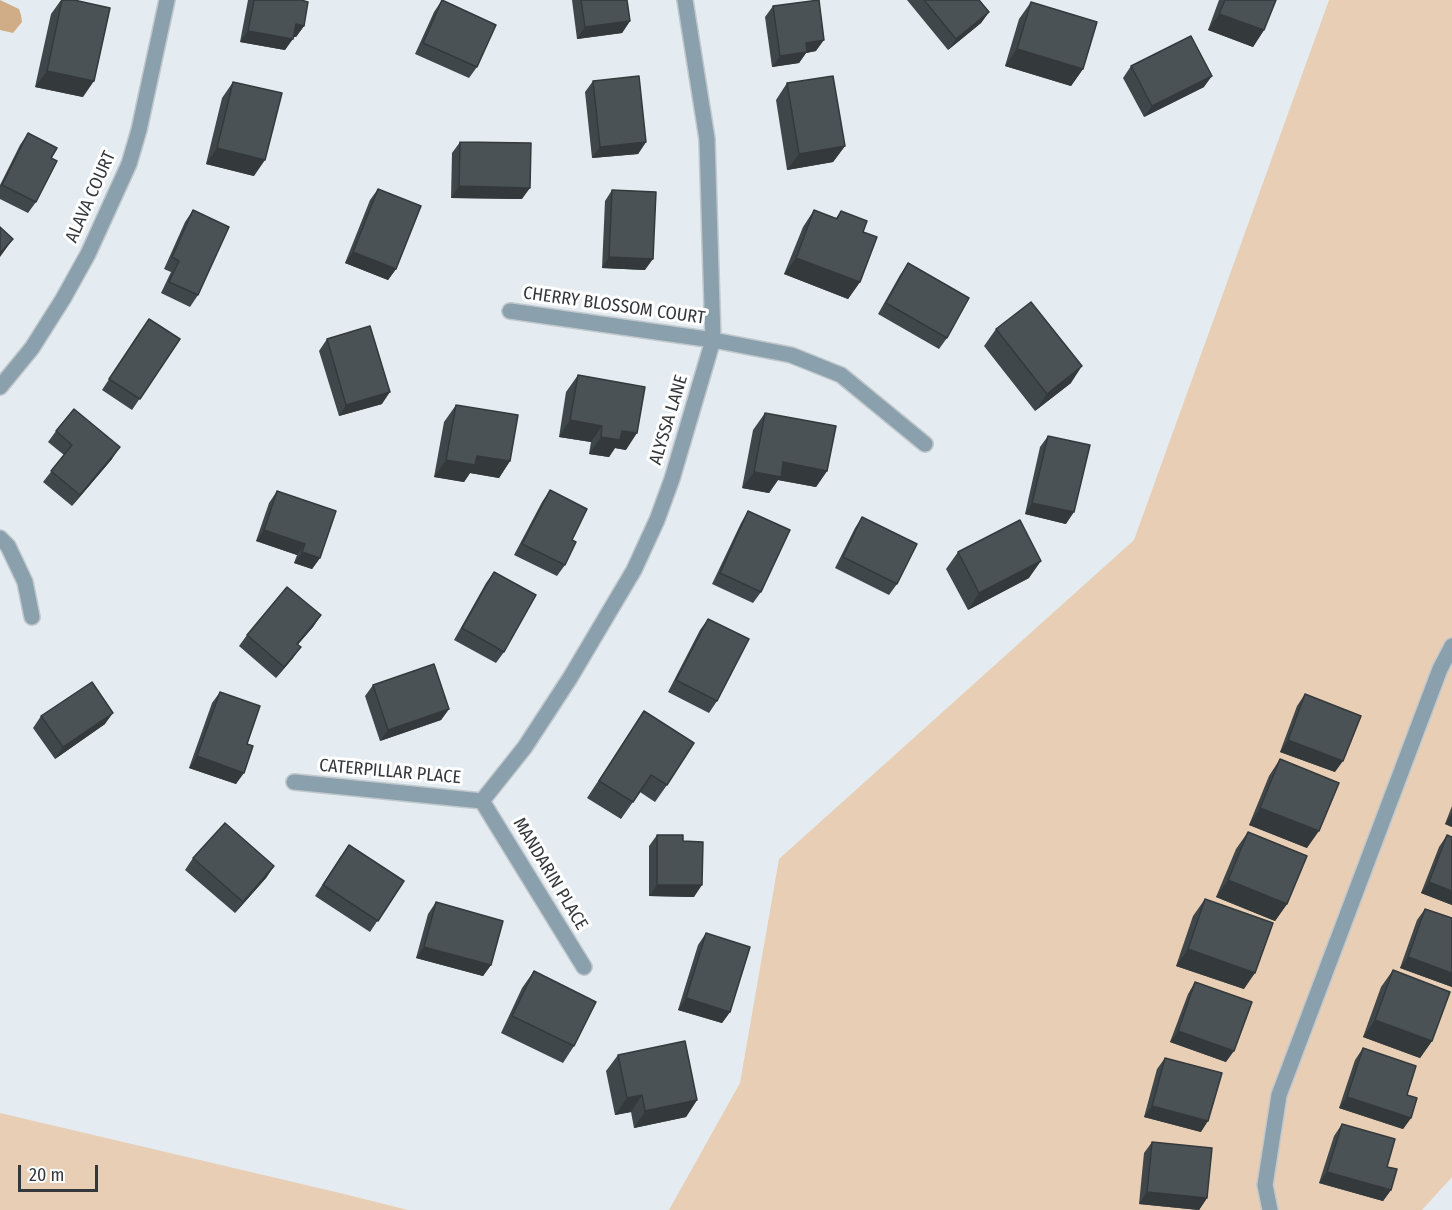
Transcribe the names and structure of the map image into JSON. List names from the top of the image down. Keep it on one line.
{"streets":{"street":["ALAVA COURT","CHERRY BLOSSOM COURT","ALYSSA LANE","CATERPILLAR PLACE","MANDARIN PLACE"]},"crossings":[["CHERRY BLOSSOM COURT","ALYSSA LANE"],["ALYSSA LANE","CATERPILLAR PLACE"],["ALYSSA LANE","MANDARIN PLACE"],["CATERPILLAR PLACE","MANDARIN PLACE"]],"scale_bar":"20 m"}
